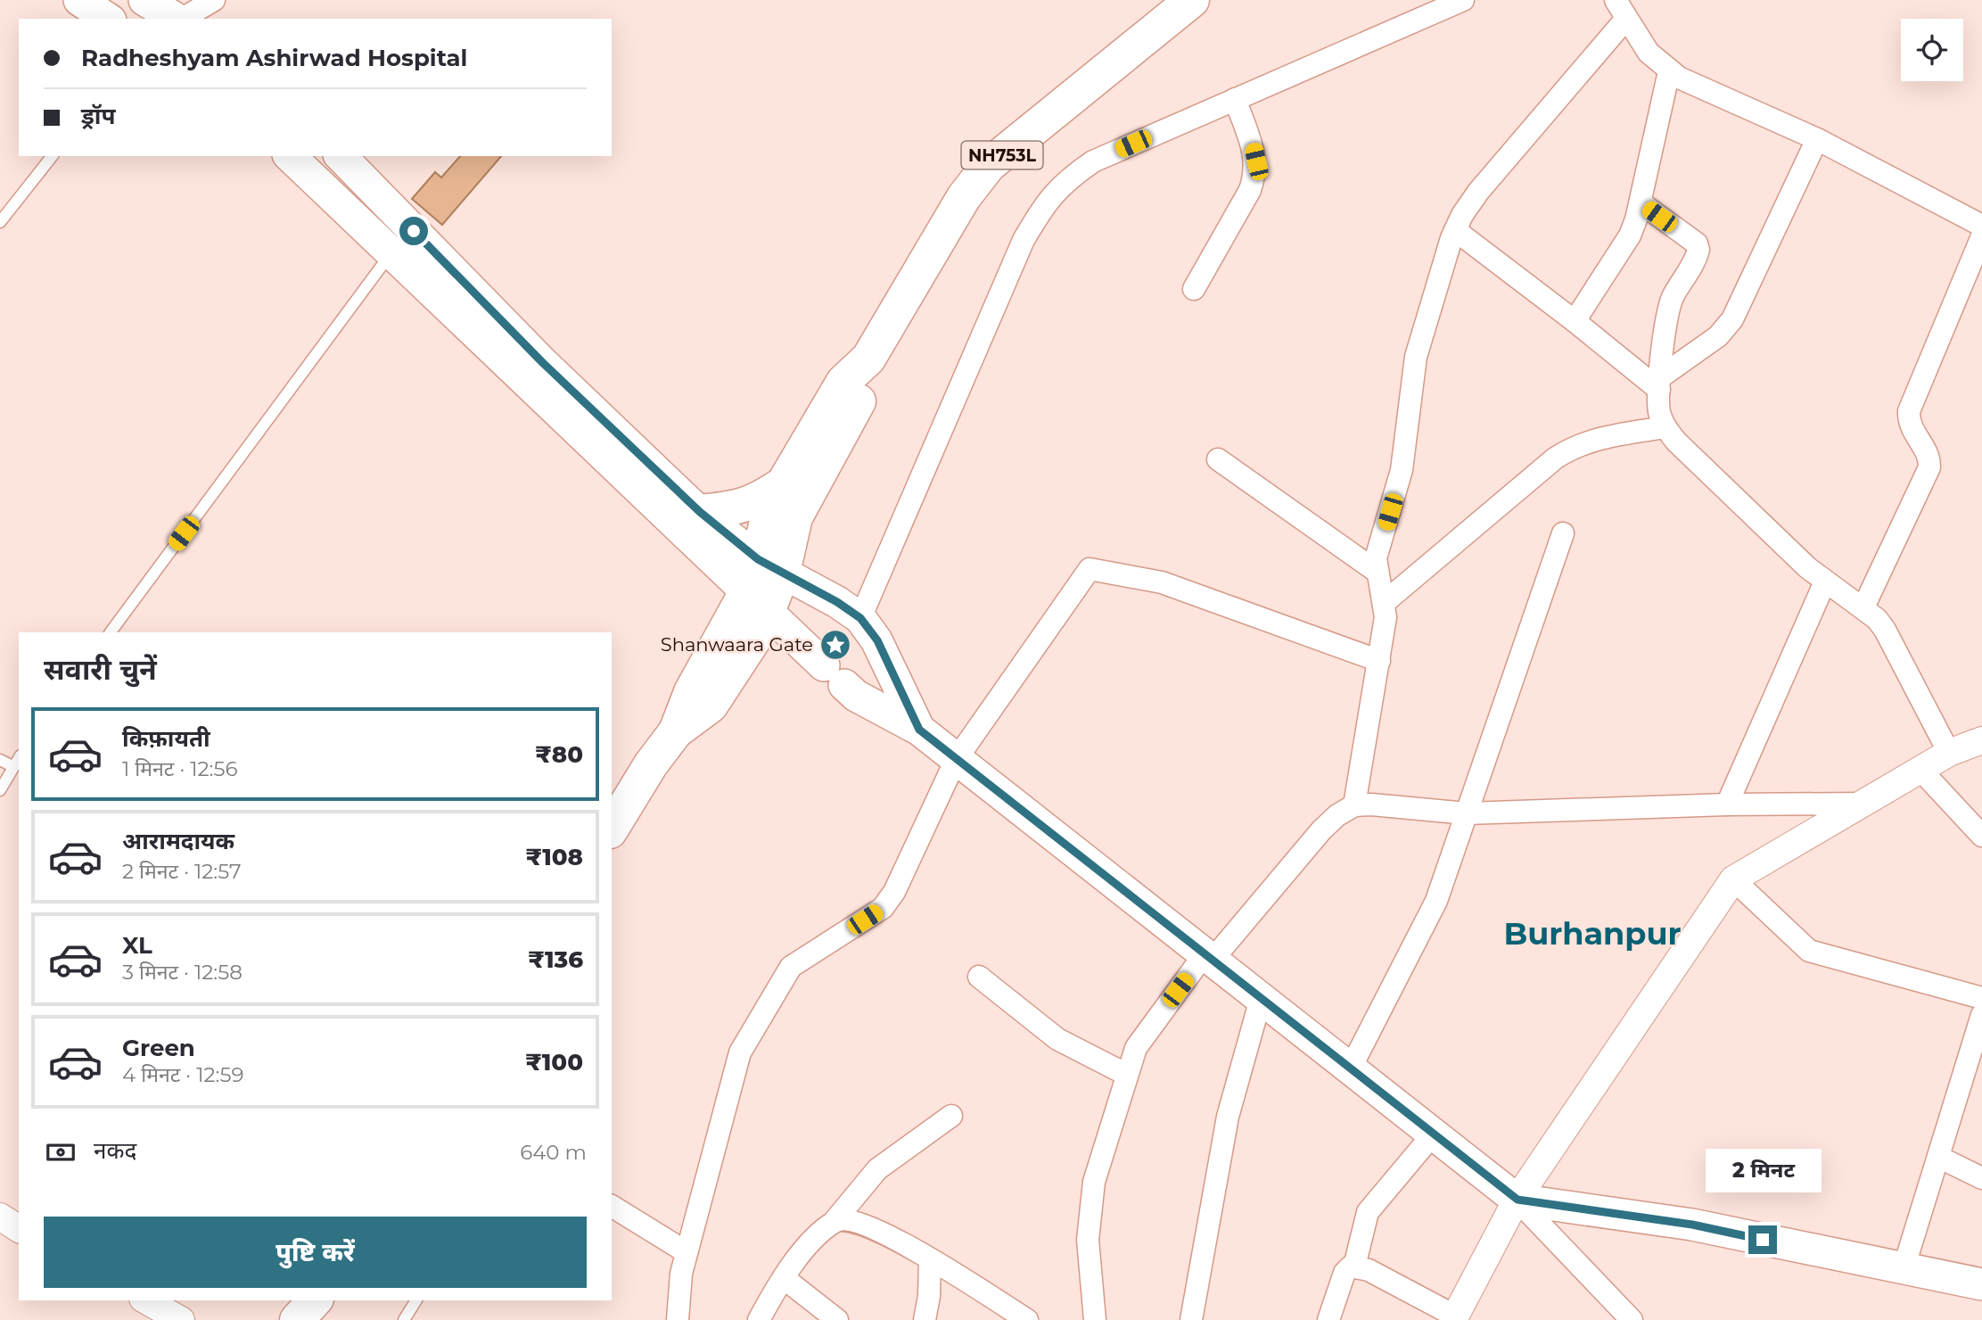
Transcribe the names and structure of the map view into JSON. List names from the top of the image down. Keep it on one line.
{"streets":{"highway":["NH753L"]},"districts":["Burhanpur"],"places":{"place":["Shanwaara Gate"]},"page":{"banner":["Radheshyam Ashirwad Hospital","ड्रॉप"],"heading":"सवारी चुनें","list":[{"name":"किफ़ायती","note":"1 मिनट · 12:56","value":"₹80"},{"name":"आरामदायक","note":"2 मिनट · 12:57","value":"₹108"},{"name":"XL","note":"3 मिनट · 12:58","value":"₹136"},{"name":"Green","note":"4 मिनट · 12:59","value":"₹100"}],"pay":["नकद","640 m"],"bubble":"2 मिनट","buttons":"पुष्टि करें"}}
